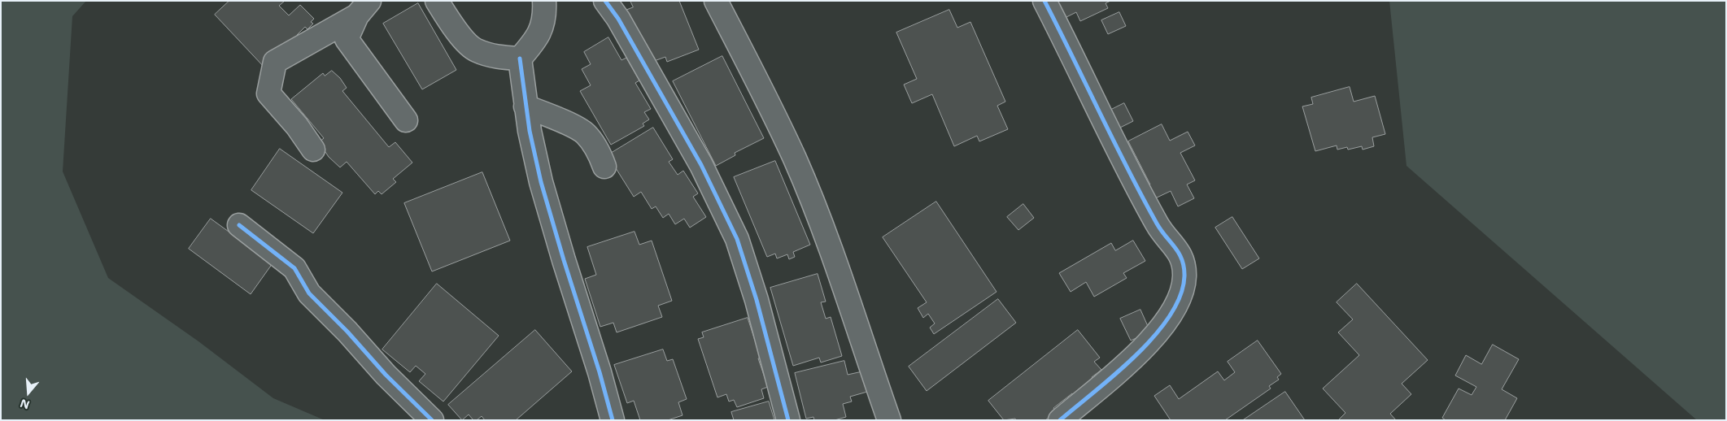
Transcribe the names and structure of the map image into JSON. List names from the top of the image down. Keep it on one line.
{"north":"bottom"}
